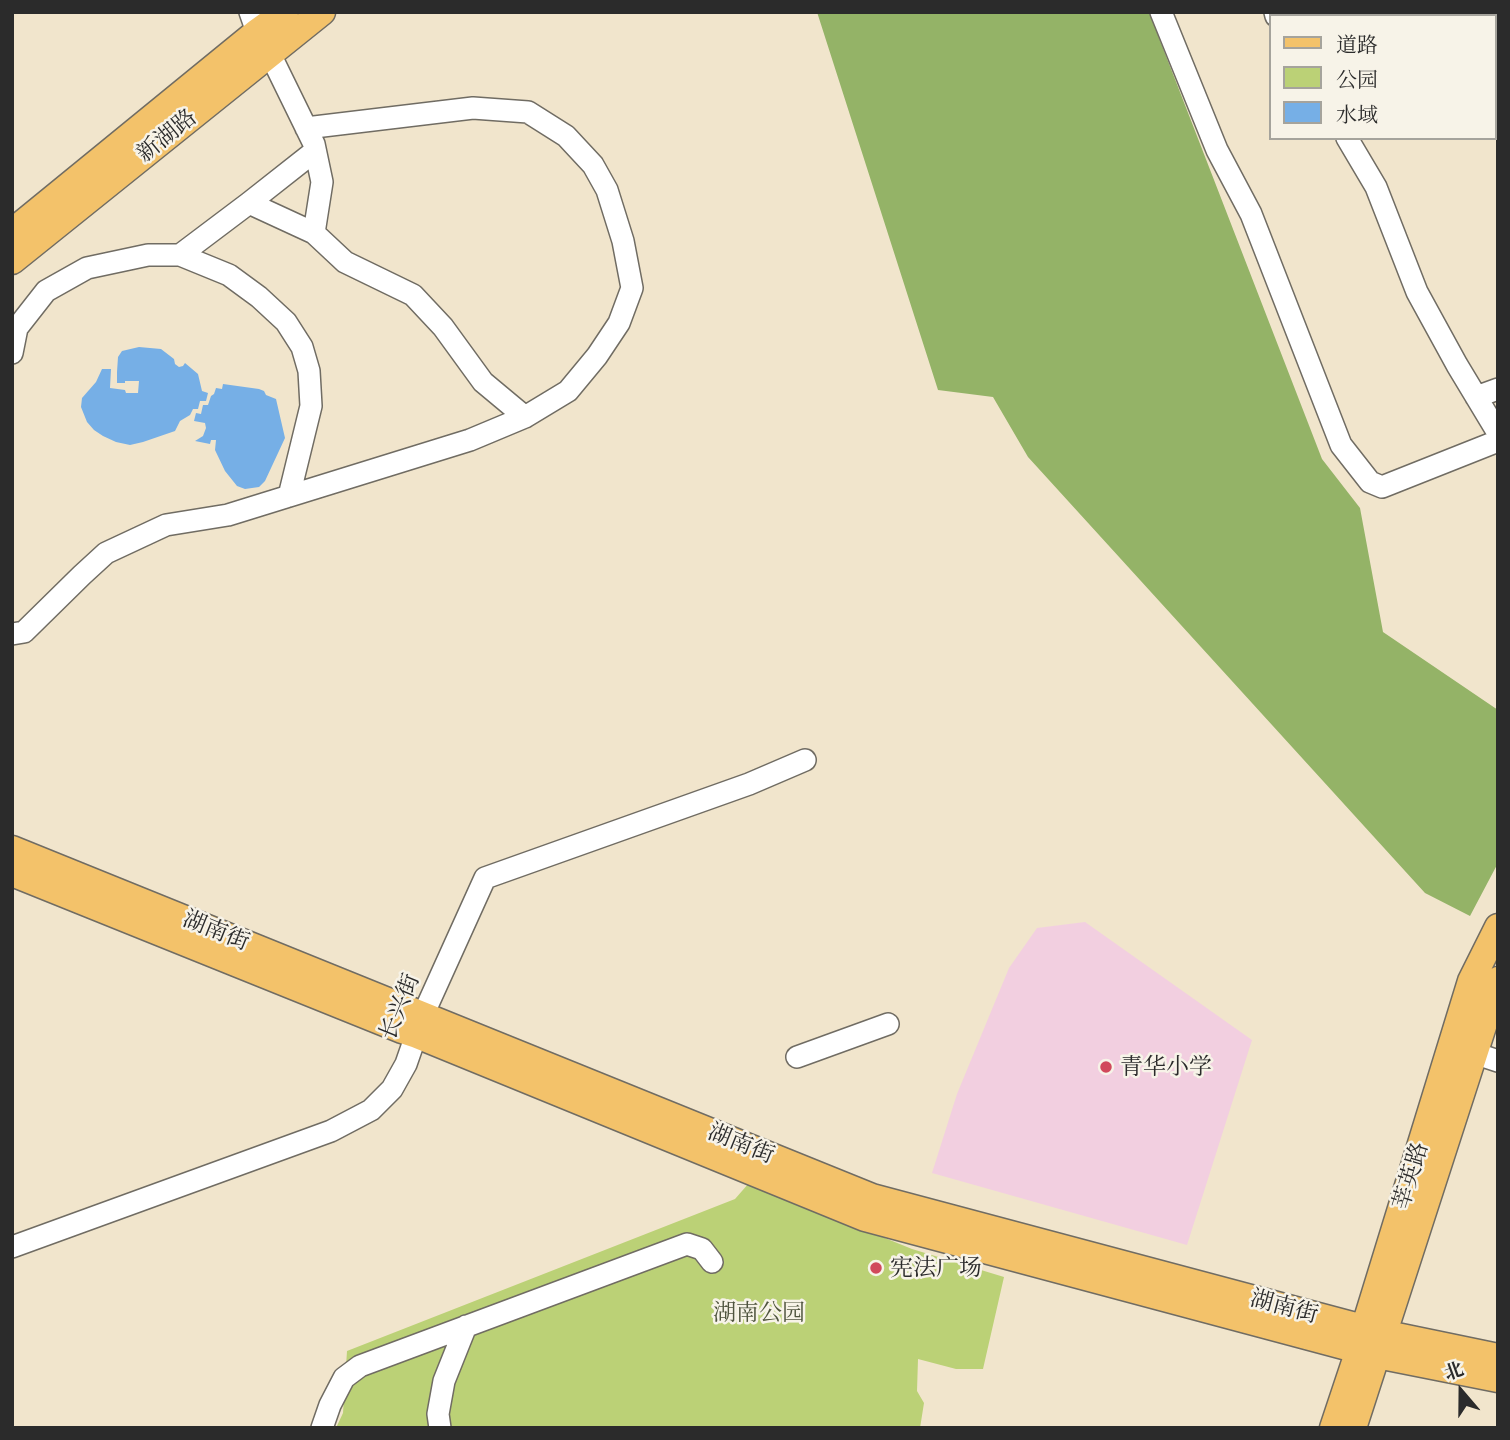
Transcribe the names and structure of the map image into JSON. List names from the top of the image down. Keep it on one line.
{"streets":{"main road":["新湖路","湖南街","莘英路"],"street":["长兴街"]},"crossings":[["湖南街","长兴街"],["湖南街","莘英路"]],"parks":["湖南公园"],"places":["青华小学","宪法广场"],"legend":["道路","公园","水域"],"north":"top"}
